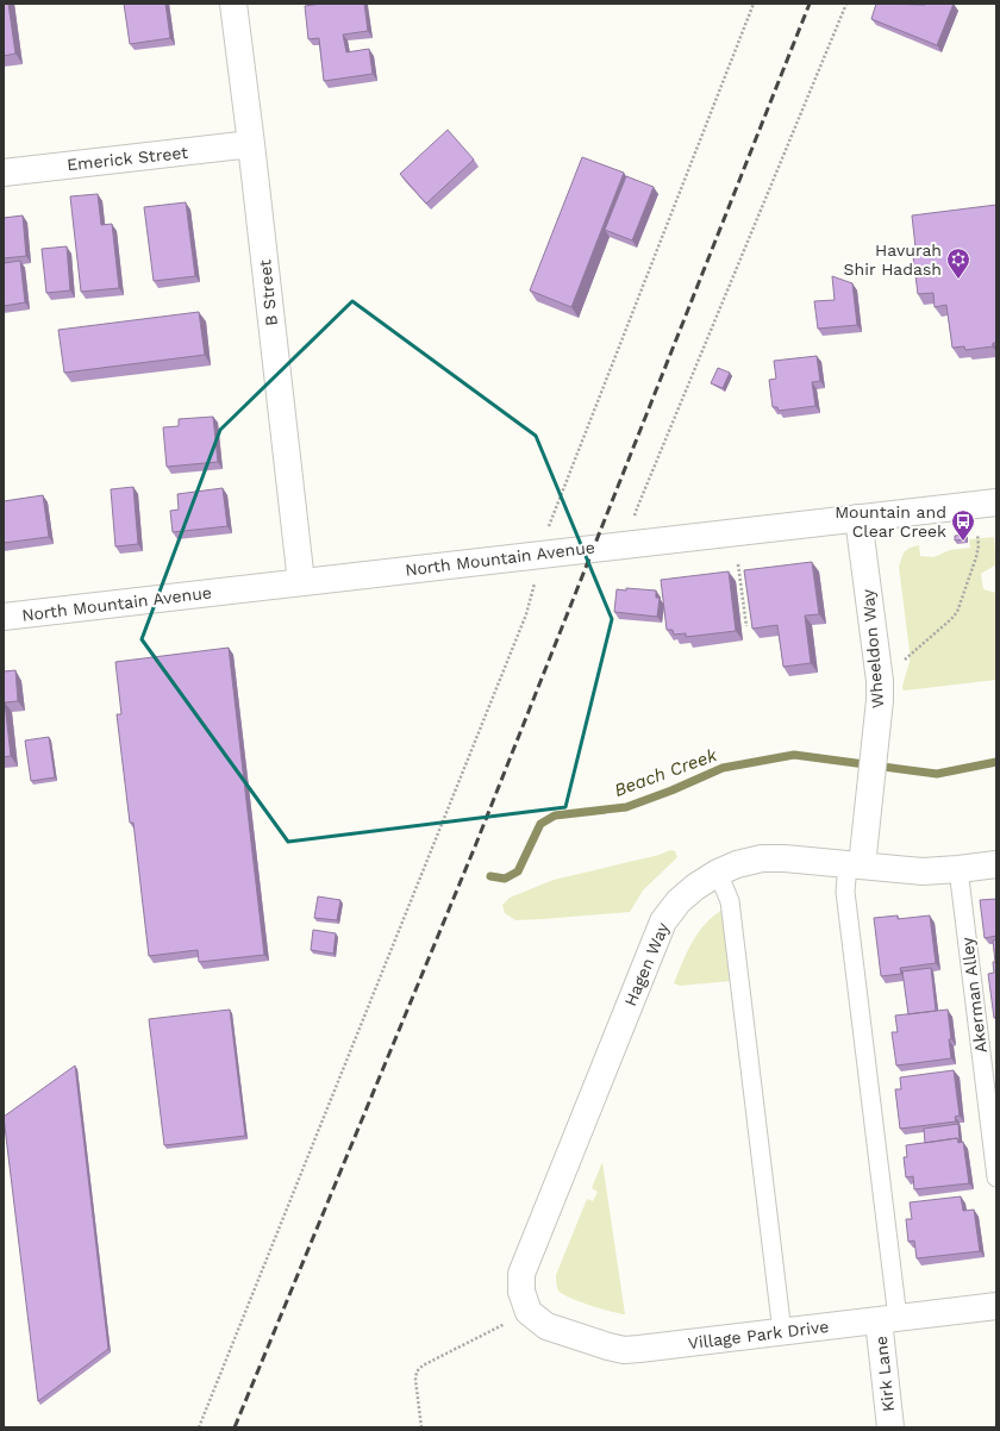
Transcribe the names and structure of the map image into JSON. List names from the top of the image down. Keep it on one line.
{"streets":{"street":["Emerick Street","B Street","North Mountain Avenue","Wheeldon Way","Hagen Way","Village Park Drive","Kirk Lane"],"lane":["Akerman Alley"]},"crossings":[["Emerick Street","B Street"],["B Street","North Mountain Avenue"],["North Mountain Avenue","Wheeldon Way"],["Wheeldon Way","Hagen Way"],["Hagen Way","Akerman Alley"],["Hagen Way","Village Park Drive"],["Village Park Drive","Kirk Lane"]],"water":["Beach Creek"],"places":{"synagogue":["Havurah Shir Hadash"],"bus stop":["Mountain and Clear Creek"]}}
